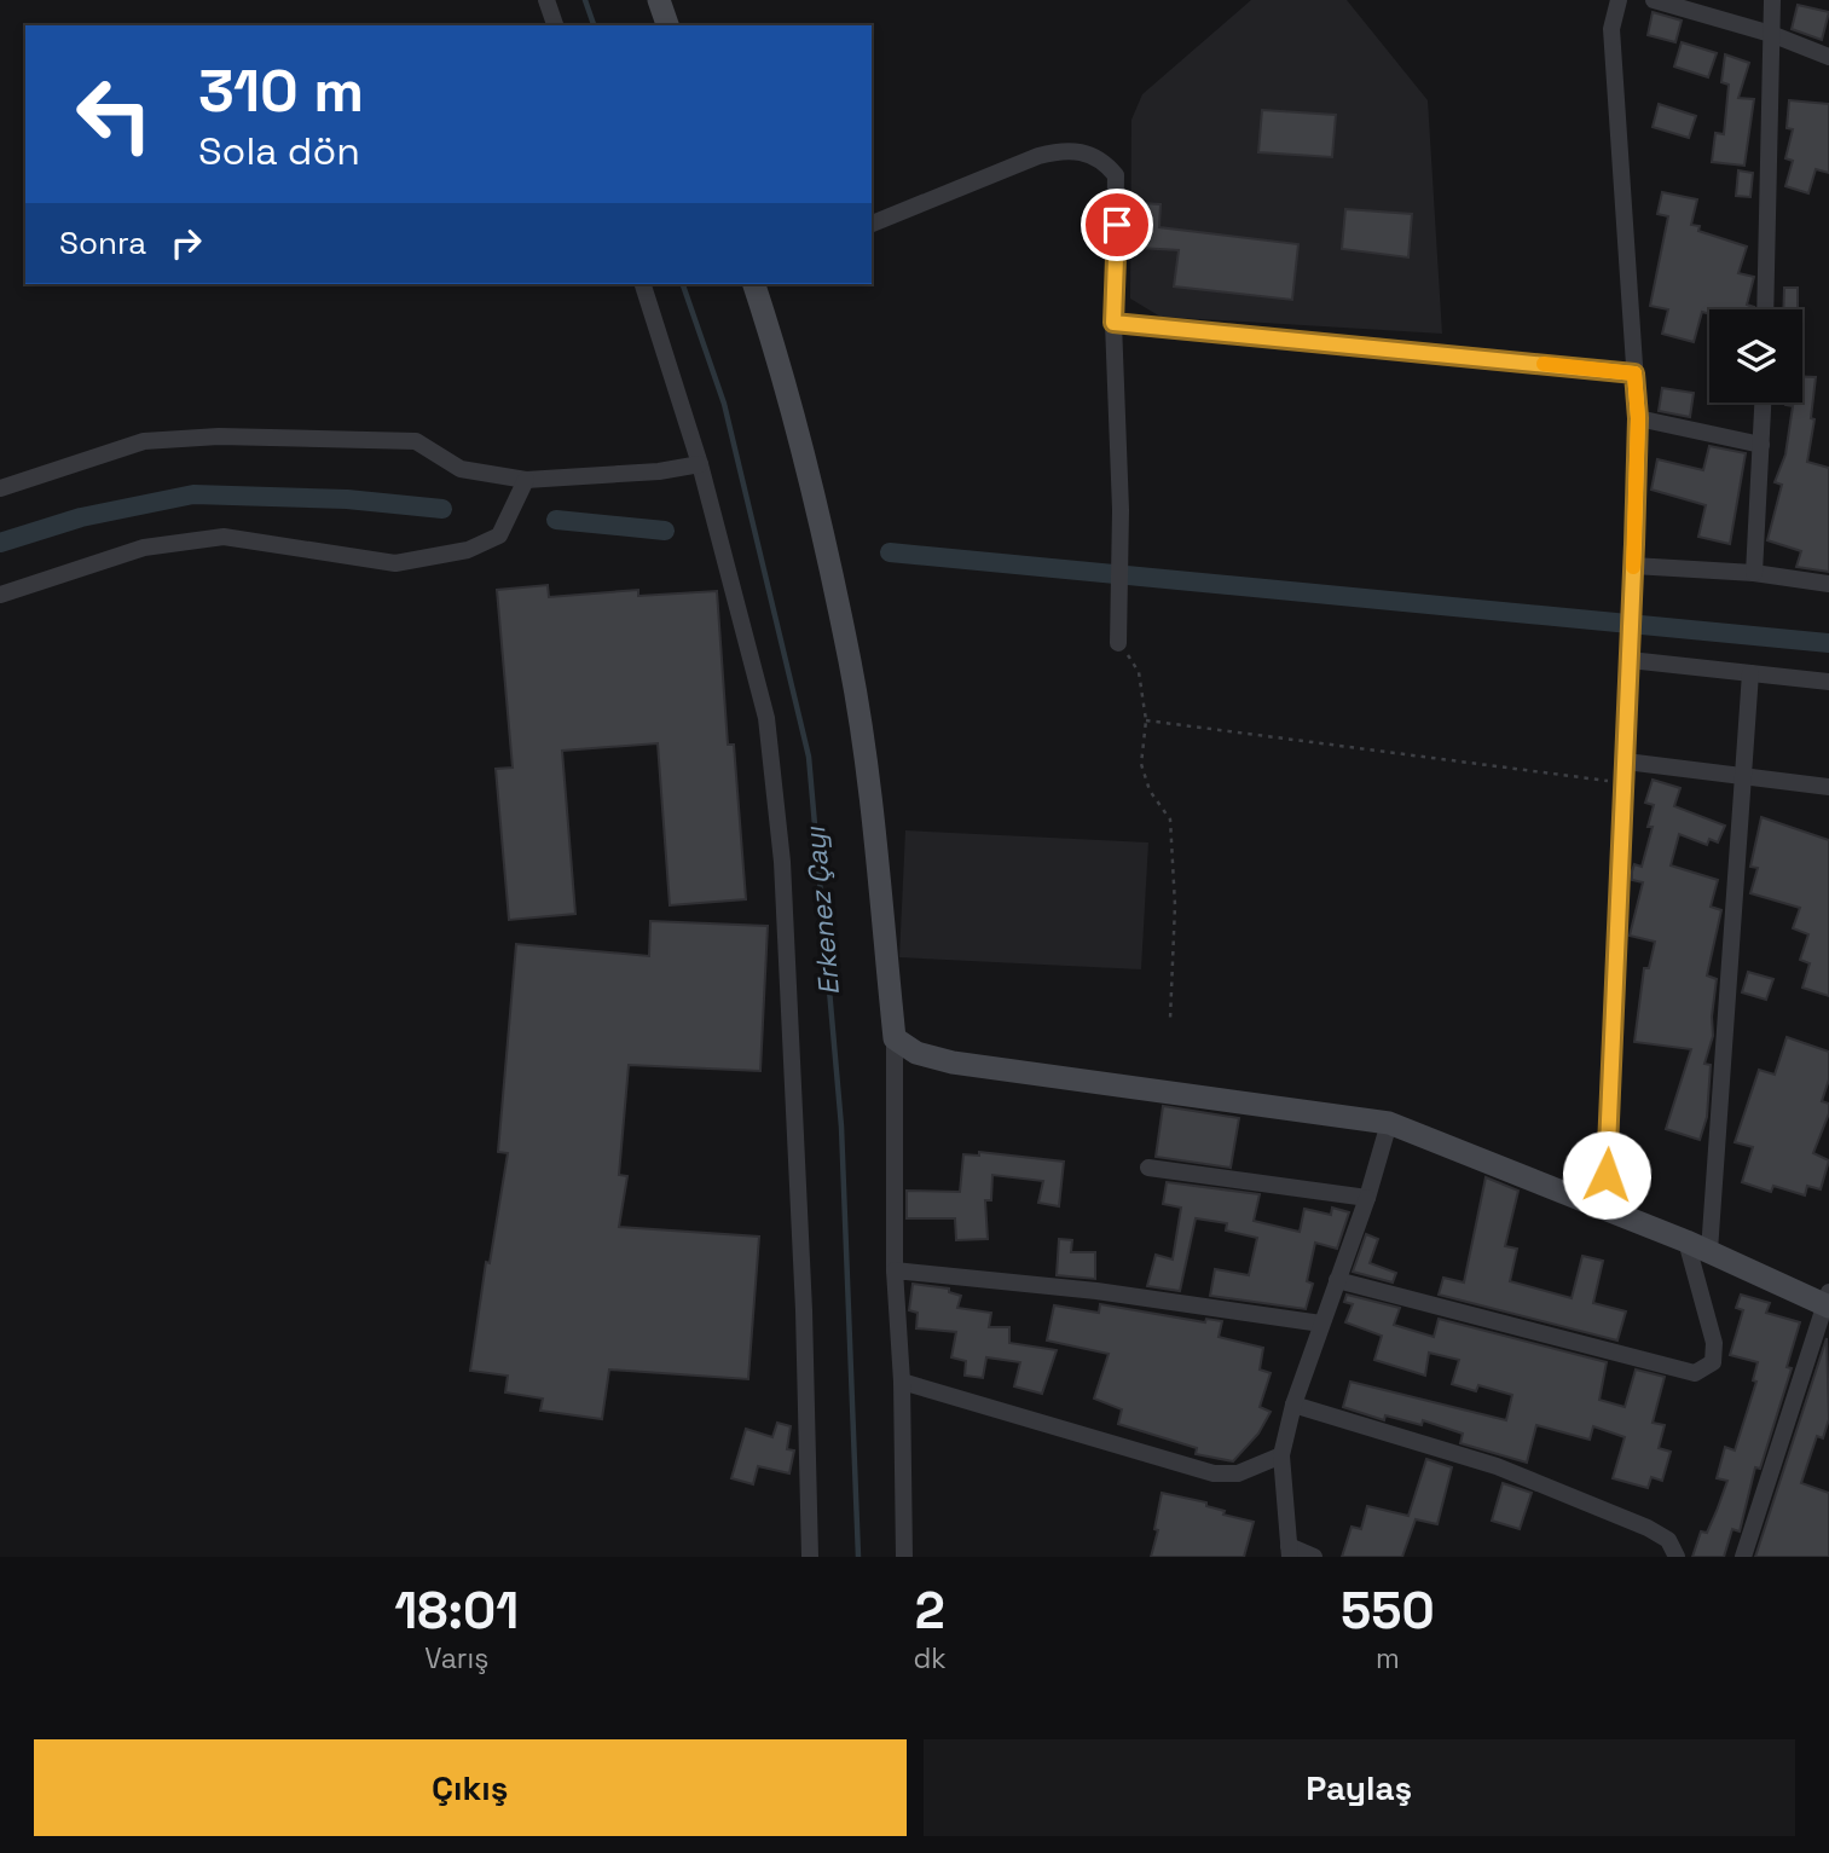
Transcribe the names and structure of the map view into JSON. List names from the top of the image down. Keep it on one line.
{"water":["Erkenez Çayı"],"page":{"turn":["310 m","Sola dön"],"then":"Sonra","eta":["18:01","Varış","2","dk","550","m"],"buttons":["Çıkış","Paylaş"]}}
